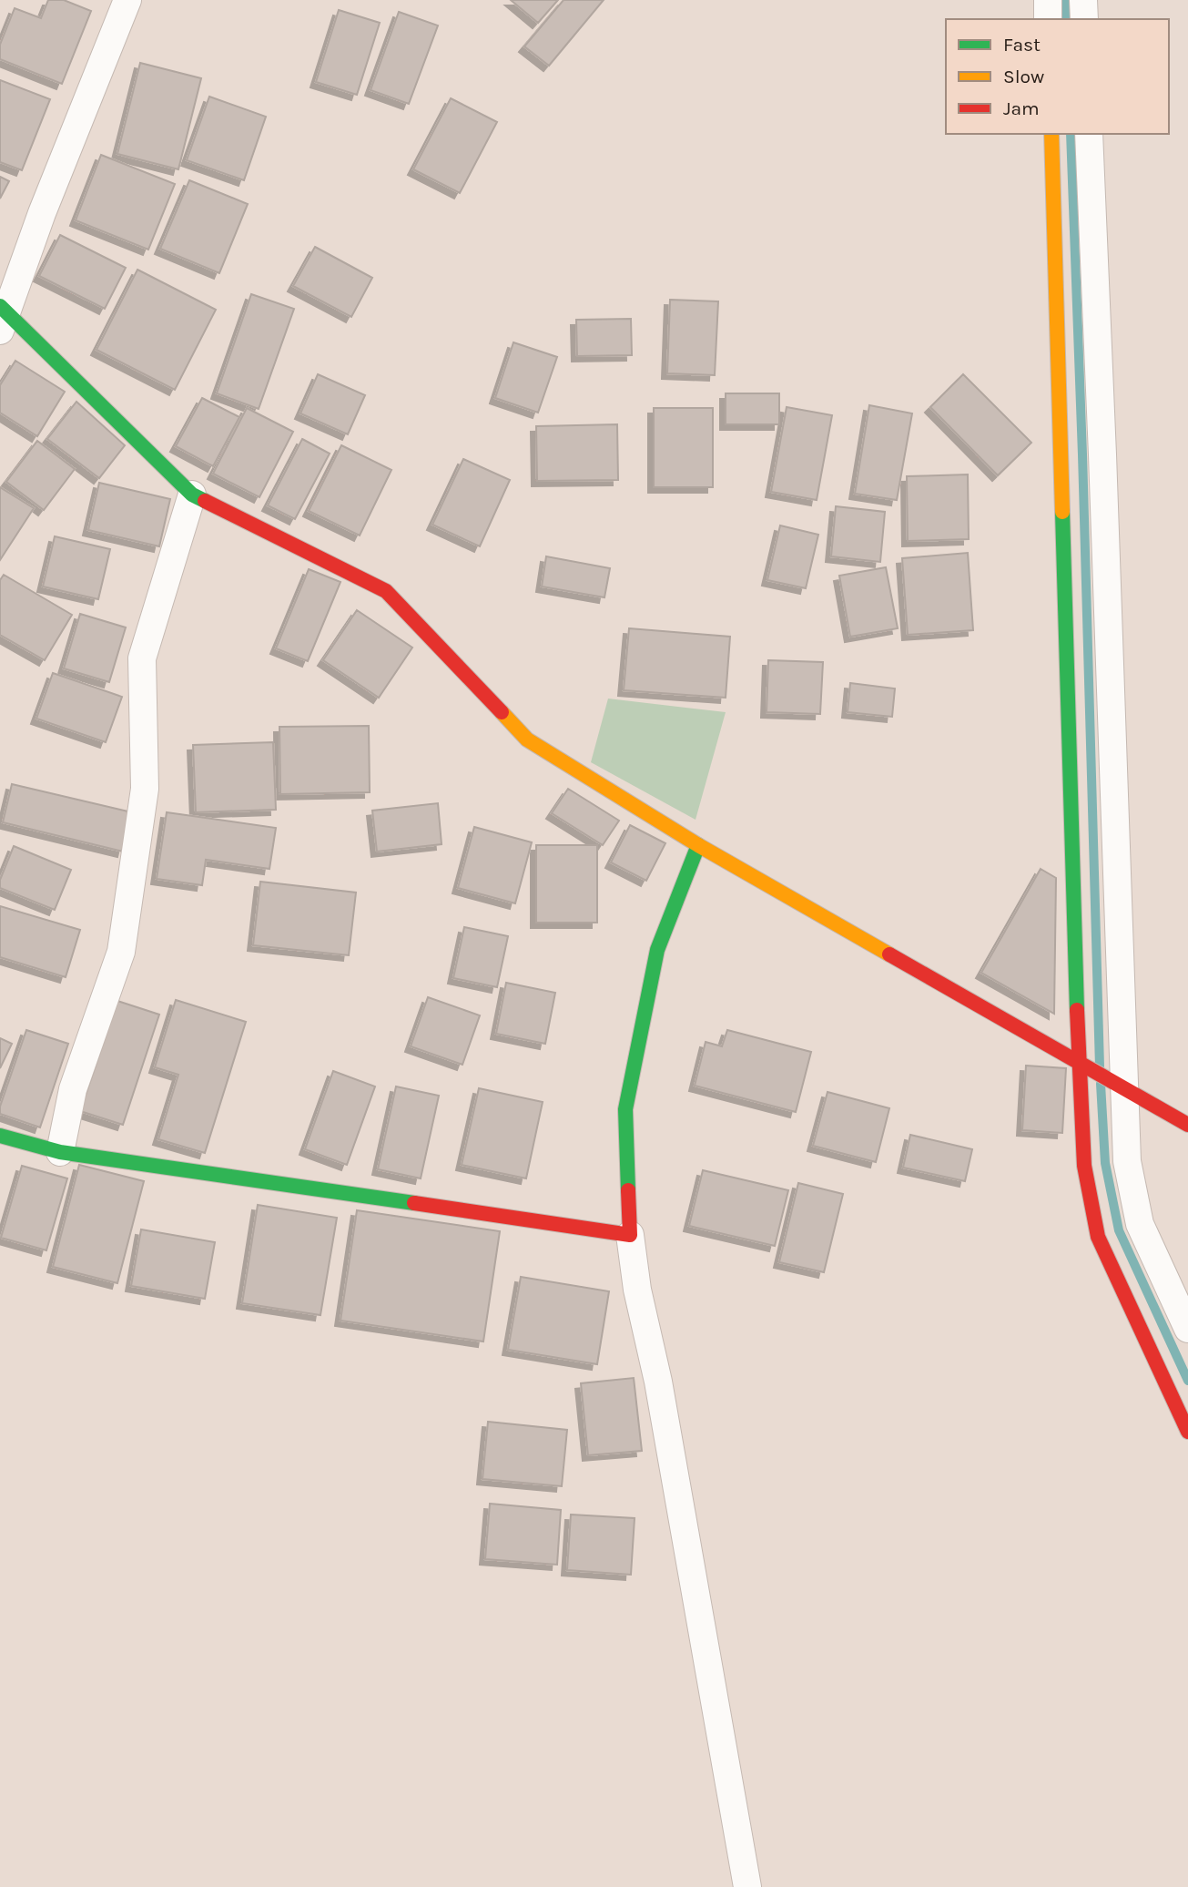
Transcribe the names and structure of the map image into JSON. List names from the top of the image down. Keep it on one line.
{"legend":["Fast","Slow","Jam"]}
